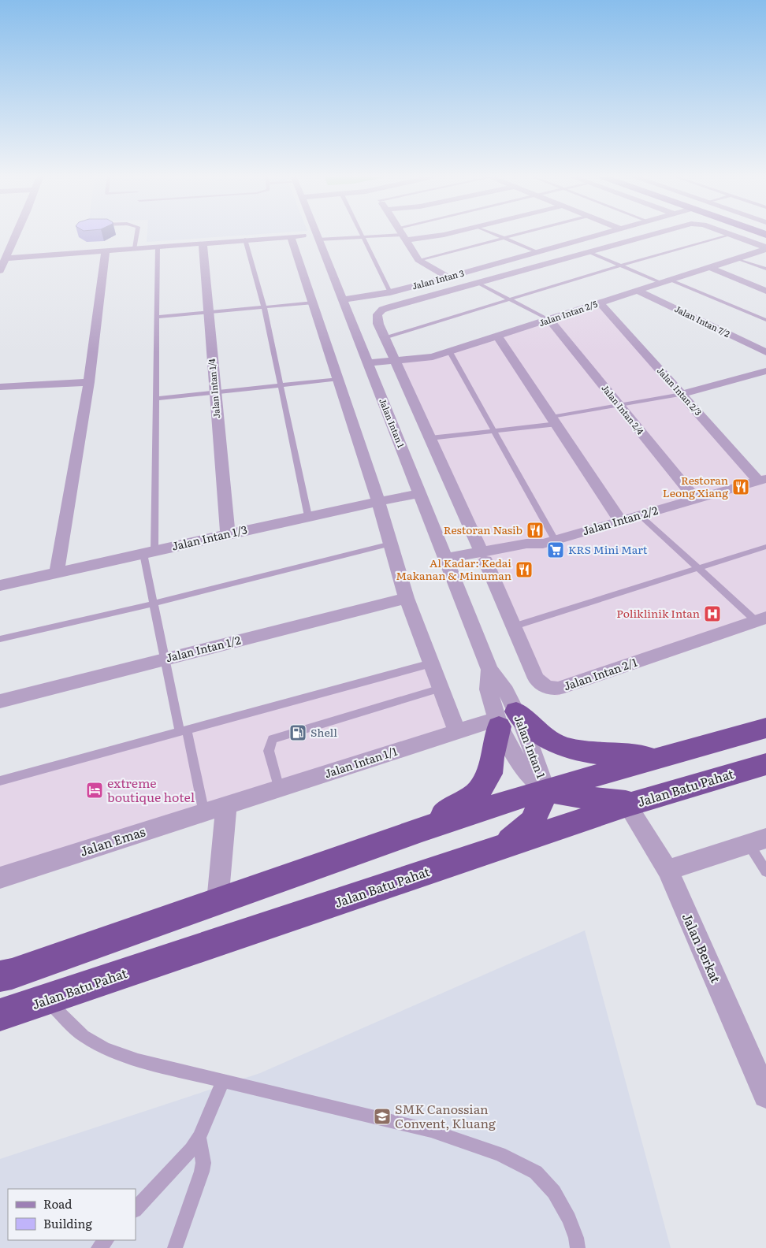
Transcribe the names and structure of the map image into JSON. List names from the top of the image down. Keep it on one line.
{"streets":{"highway":["Jalan Batu Pahat"],"street":["Jalan Intan 3","Jalan Intan 2/5","Jalan Intan 7/2","Jalan Intan 1/4","Jalan Intan 2/3","Jalan Intan 2/4","Jalan Intan 1","Jalan Intan 2/2","Jalan Intan 1/3","Jalan Intan 1/2","Jalan Intan 2/1","Jalan Intan 1/1","Jalan Emas","Jalan Berkat"]},"crossings":[["Jalan Intan 3","Jalan Intan 1"],["Jalan Intan 2/5","Jalan Intan 7/2"],["Jalan Intan 2/5","Jalan Intan 2/3"],["Jalan Intan 2/5","Jalan Intan 2/4"],["Jalan Intan 2/5","Jalan Intan 1"],["Jalan Intan 1/4","Jalan Intan 1/3"],["Jalan Intan 2/3","Jalan Intan 2/2"],["Jalan Intan 2/4","Jalan Intan 2/2"],["Jalan Intan 1","Jalan Intan 2/2"],["Jalan Intan 1","Jalan Intan 1/3"],["Jalan Intan 1","Jalan Intan 1/1"],["Jalan Intan 2/2","Jalan Intan 2/1"],["Jalan Intan 1/1","Jalan Emas"],["Jalan Batu Pahat","Jalan Berkat"]],"places":{"restaurant":["Restoran Leong Xiang","Restoran Nasib","Al Kadar: Kedai Makanan & Minuman"],"supermarket":["KRS Mini Mart"],"hospital":["Poliklinik Intan"],"fuel station":["Shell"],"hotel":["extreme boutique hotel"],"school or university":["SMK Canossian Convent, Kluang"]},"legend":["Road","Building"]}
